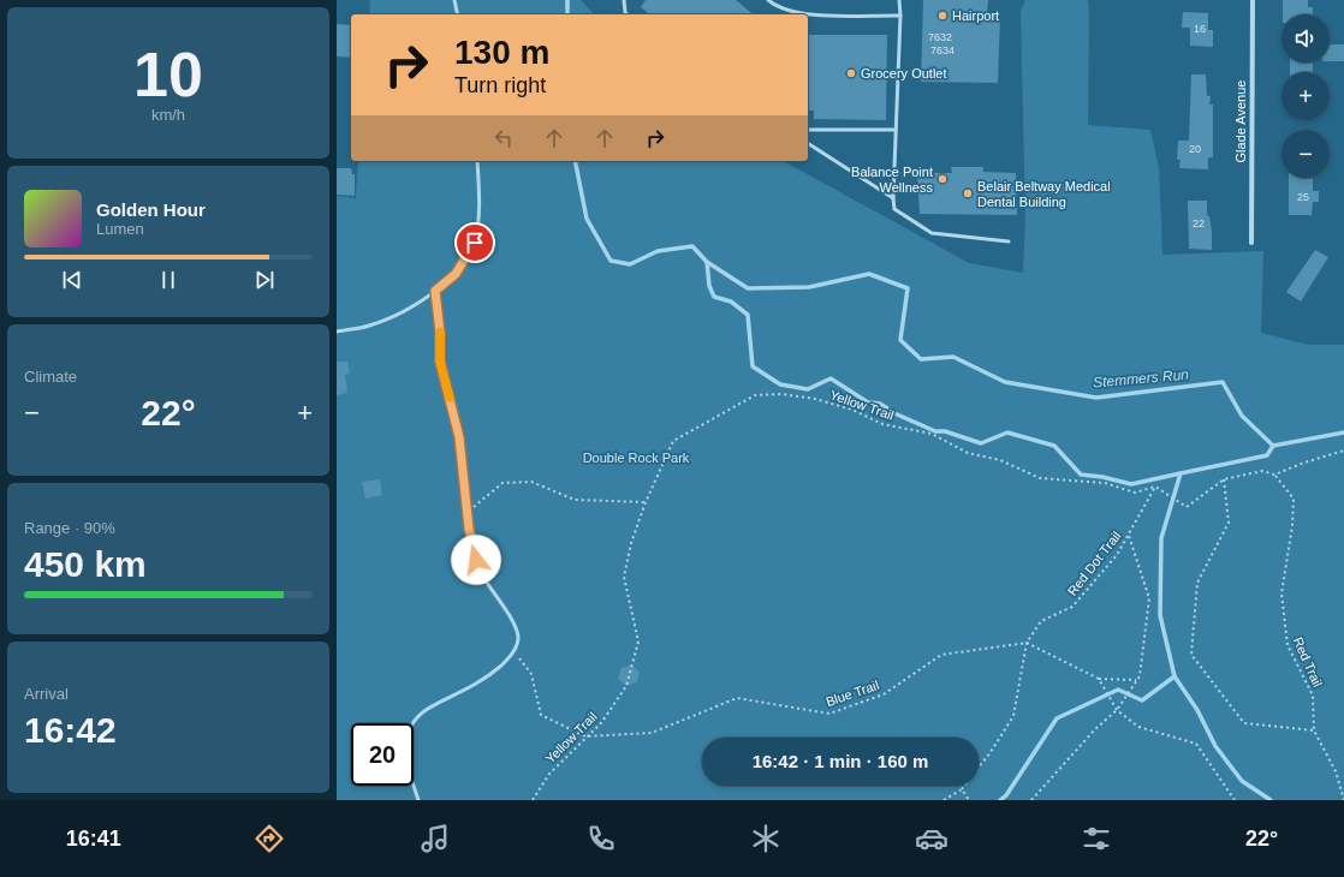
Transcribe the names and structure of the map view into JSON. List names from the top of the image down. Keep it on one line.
{"streets":{"street":["Glade Avenue"],"path":["Yellow Trail","Red Dot Trail","Red Trail","Blue Trail"]},"crossings":[["Yellow Trail","Red Dot Trail"],["Yellow Trail","Blue Trail"],["Red Dot Trail","Blue Trail"]],"water":["Stemmers Run"],"parks":["Double Rock Park"],"places":["Hairport","Grocery Outlet","Balance Point Wellness","Belair Beltway Medical Dental Building"],"house_numbers":["16","7632","7634","20","25","22"],"page":{"tile":[["10","km/h"],"Climate",["Range · 90%","450 km"],["Arrival","16:42"]],"map_buttons":["+","−"],"turn":["130 m","Turn right"],"song":["Golden Hour","Lumen"],"heat":["−","22°","+"],"limit":"20","trip":"16:42 · 1 min · 160 m","tabs":["16:41","22°"]}}
